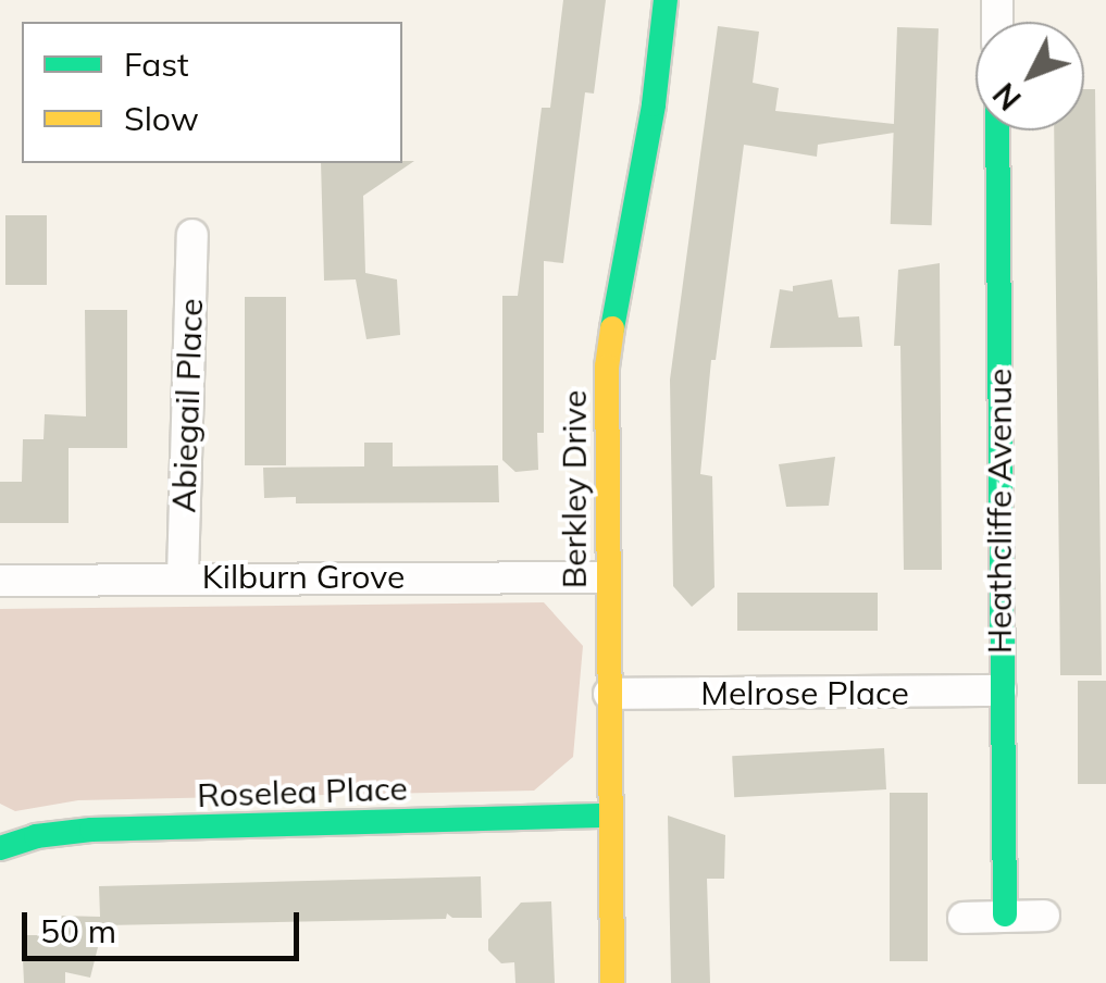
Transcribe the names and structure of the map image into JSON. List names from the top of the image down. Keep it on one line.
{"streets":{"street":["Abiegail Place","Berkley Drive","Heathcliffe Avenue","Kilburn Grove","Melrose Place","Roselea Place"]},"crossings":[["Abiegail Place","Kilburn Grove"],["Berkley Drive","Kilburn Grove"],["Berkley Drive","Melrose Place"],["Berkley Drive","Roselea Place"],["Heathcliffe Avenue","Melrose Place"]],"legend":["Fast","Slow"],"scale_bar":"50 m","north":"bottom left"}
